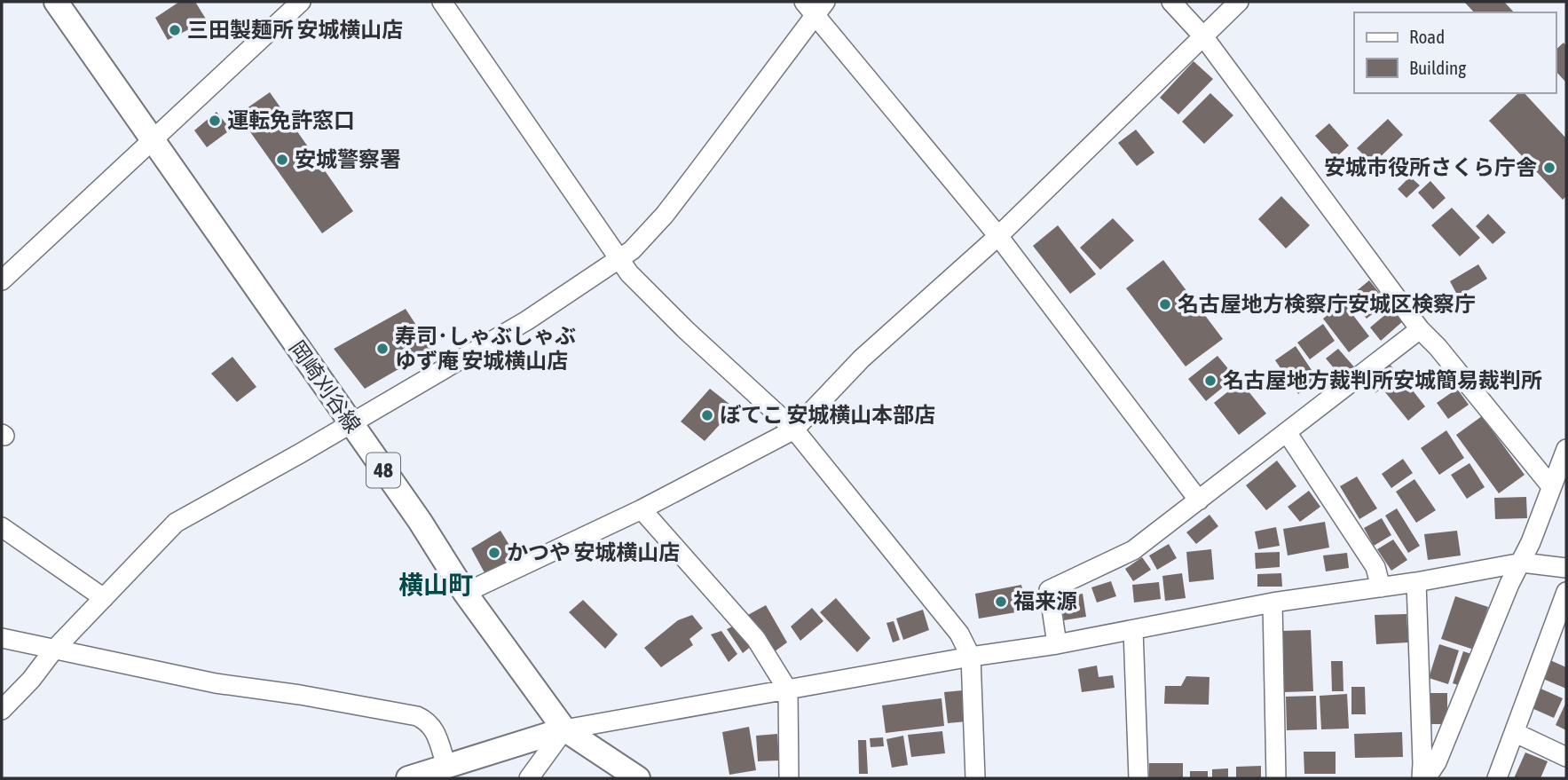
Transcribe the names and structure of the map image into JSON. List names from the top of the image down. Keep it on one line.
{"streets":{"main road":["岡崎刈谷線","48"]},"districts":["横山町"],"places":["三田製麺所 安城横山店","運転免許窓口","安城警察署","安城市役所さくら庁舎","名古屋地方検察庁安城区検察庁","寿司･しゃぶしゃぶ ゆず庵 安城横山店","名古屋地方裁判所安城簡易裁判所","ぼてこ 安城横山本部店","かつや 安城横山店","福来源"],"legend":["Road","Building"]}
